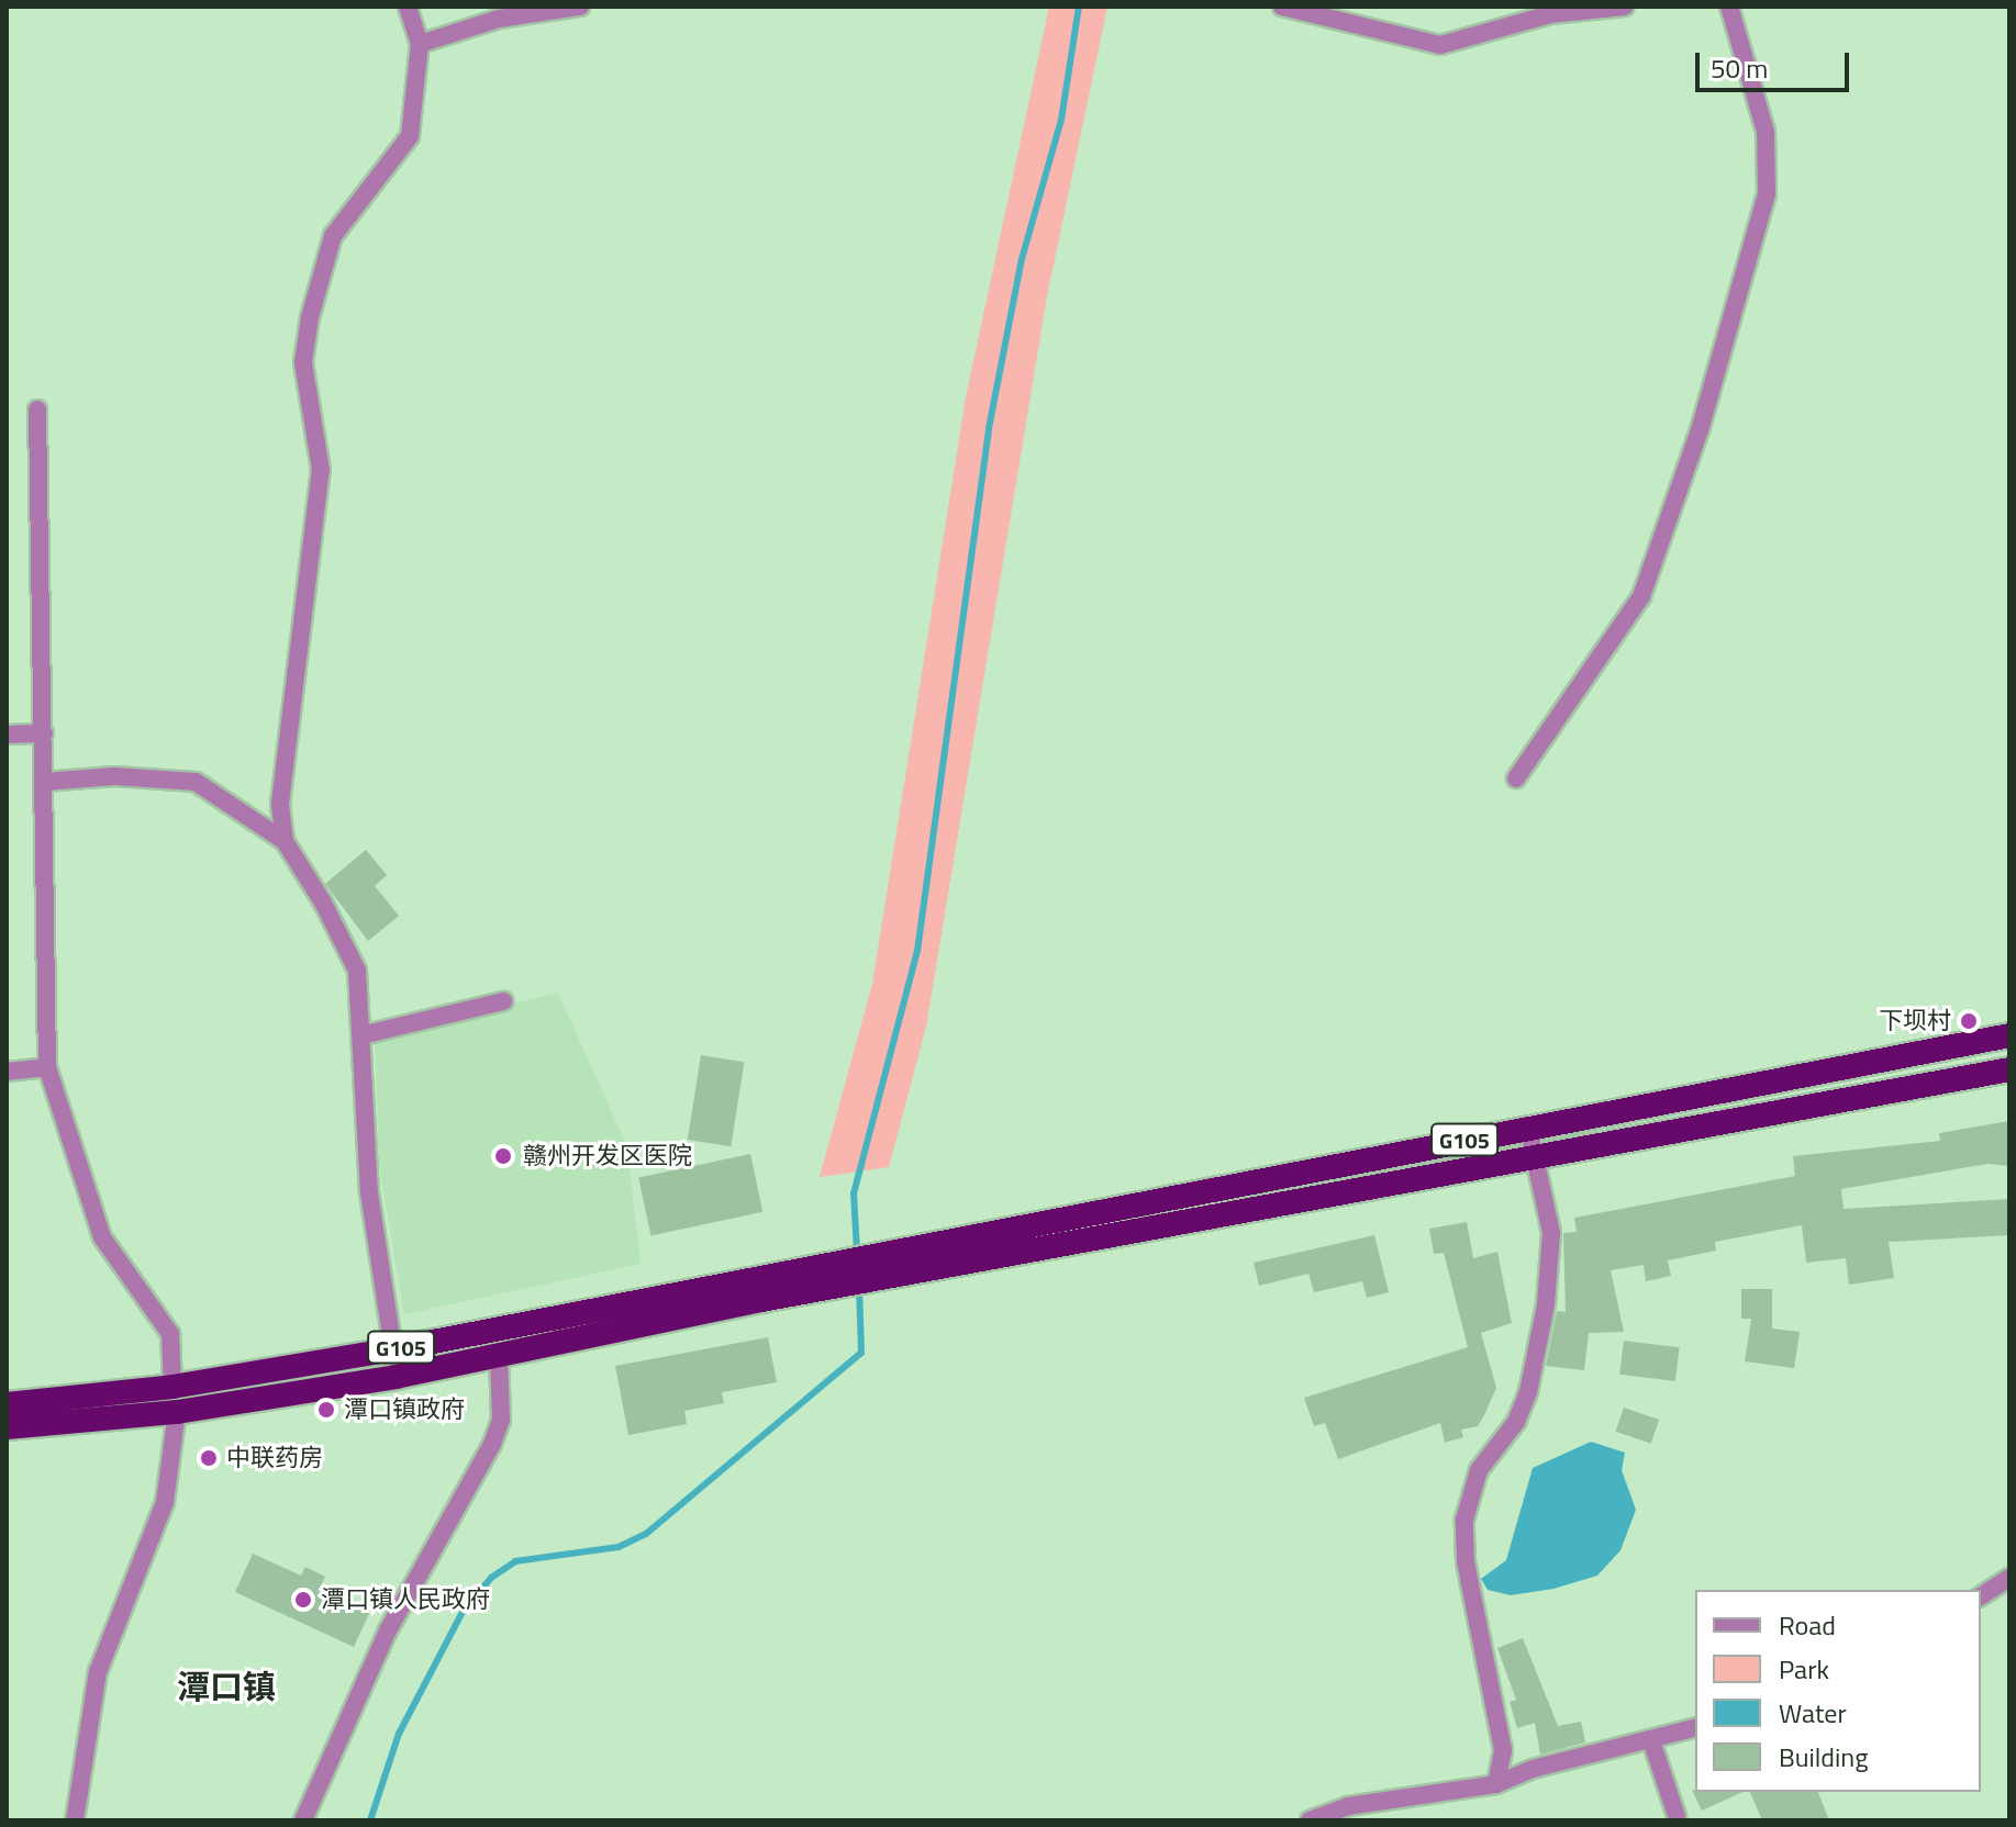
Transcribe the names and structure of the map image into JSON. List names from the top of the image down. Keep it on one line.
{"streets":{"highway":["G105"]},"districts":["潭口镇"],"places":["下坝村","赣州开发区医院","潭口镇政府","中联药房","潭口镇人民政府"],"legend":["Road","Park","Water","Building"],"scale_bar":"50 m"}
